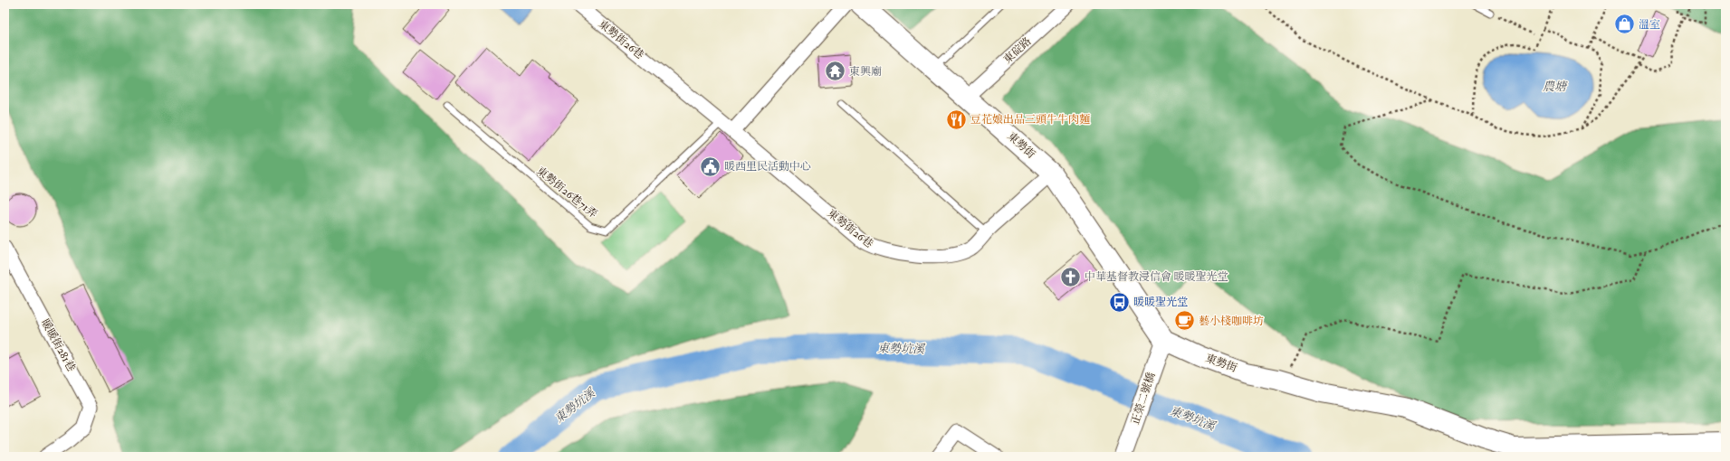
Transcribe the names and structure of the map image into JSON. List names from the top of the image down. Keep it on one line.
{"streets":{"main road":["東勢街"],"street":["東勢街26巷","東碇路","暖暖街281巷","正榮二號橋"],"lane":["東勢街26巷71弄"]},"crossings":[["東勢街26巷","東勢街"],["東勢街26巷","東勢街26巷71弄"],["東碇路","東勢街"],["東勢街","正榮二號橋"]],"water":["農塘","東勢坑溪"],"places":{"shop":["溫室"],"temple":["東興廟"],"restaurant":["豆花娘出品三頭牛牛肉麵"],"public building":["暖西里民活動中心"],"church":["中華基督教浸信會 暖暖聖光堂"],"bus stop":["暖暖聖光堂"],"cafe":["藝小棧咖啡坊"]}}
